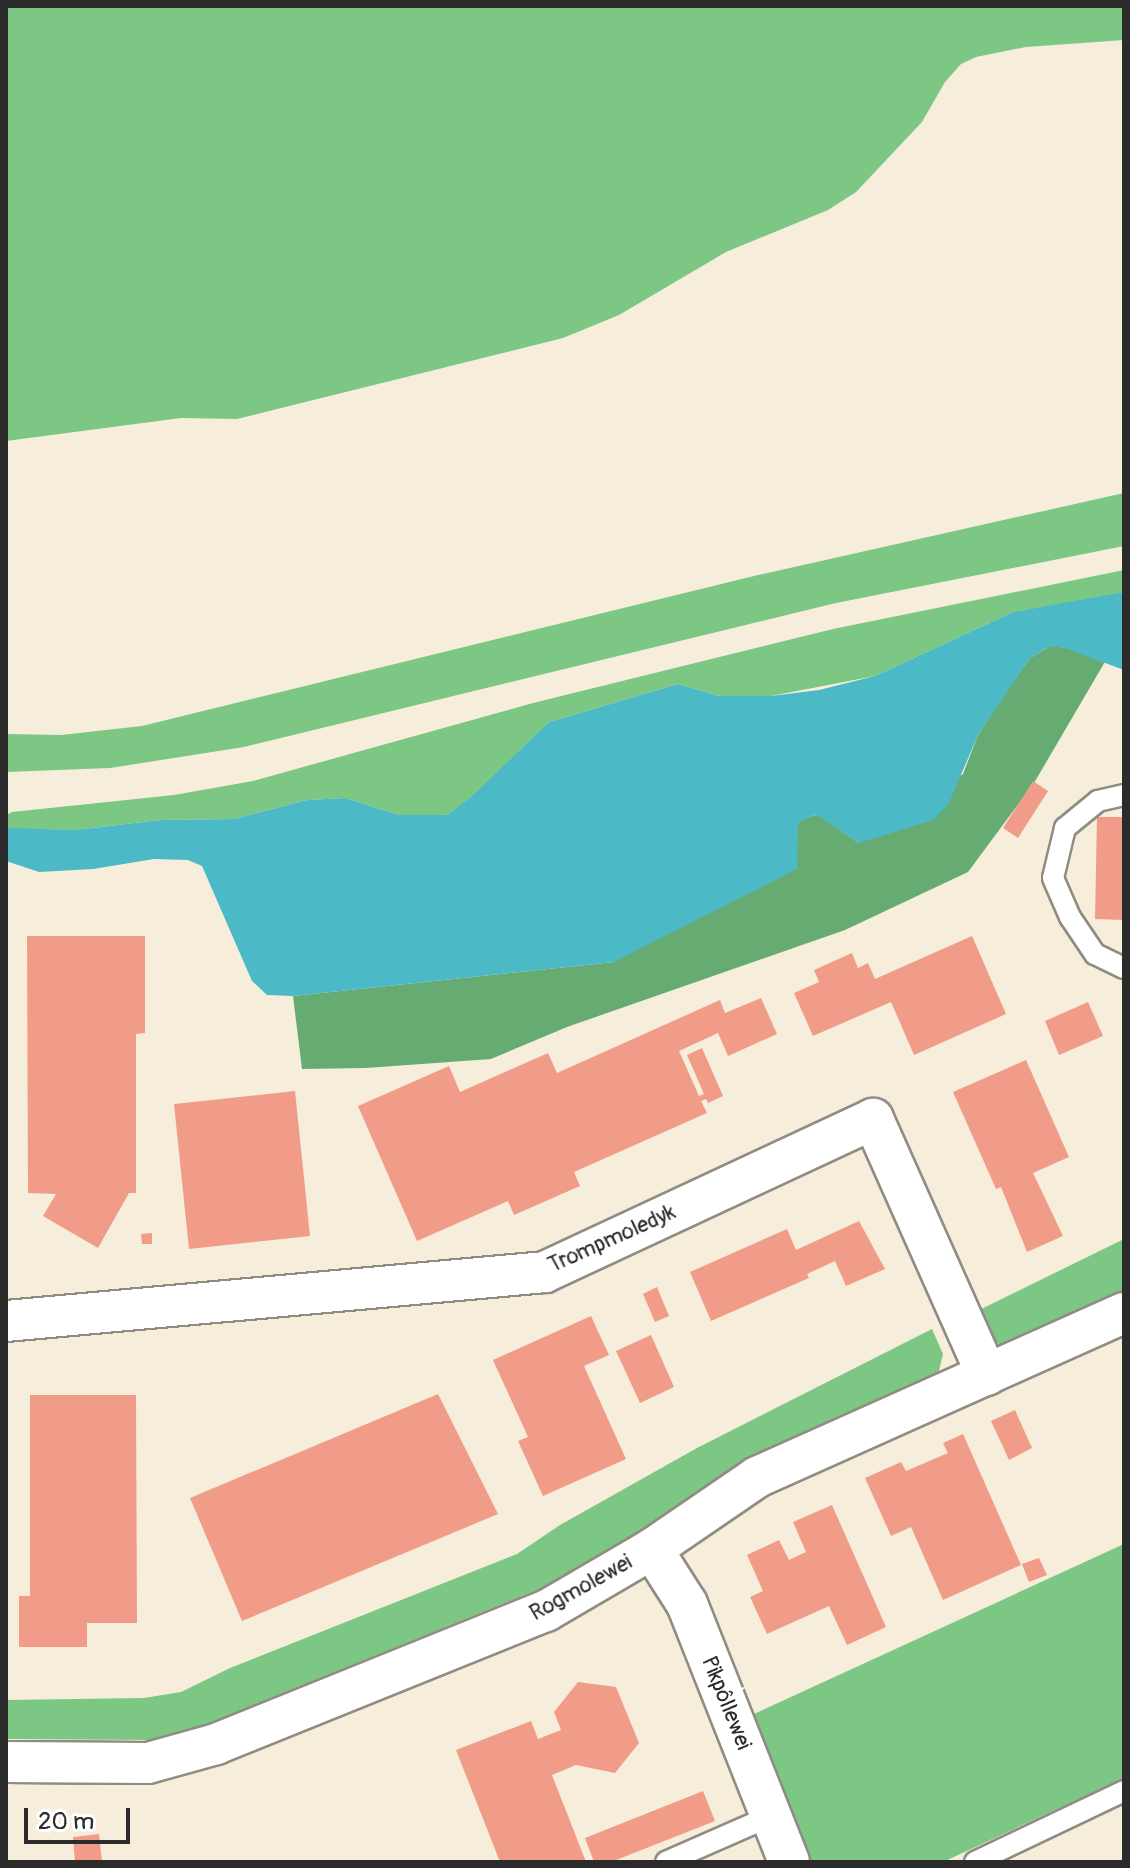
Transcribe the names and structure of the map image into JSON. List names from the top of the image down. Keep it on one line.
{"streets":{"street":["Trompmoledyk","Rogmolewei","Pikpôllewei"]},"crossings":[["Trompmoledyk","Rogmolewei"],["Rogmolewei","Pikpôllewei"]],"scale_bar":"20 m"}
